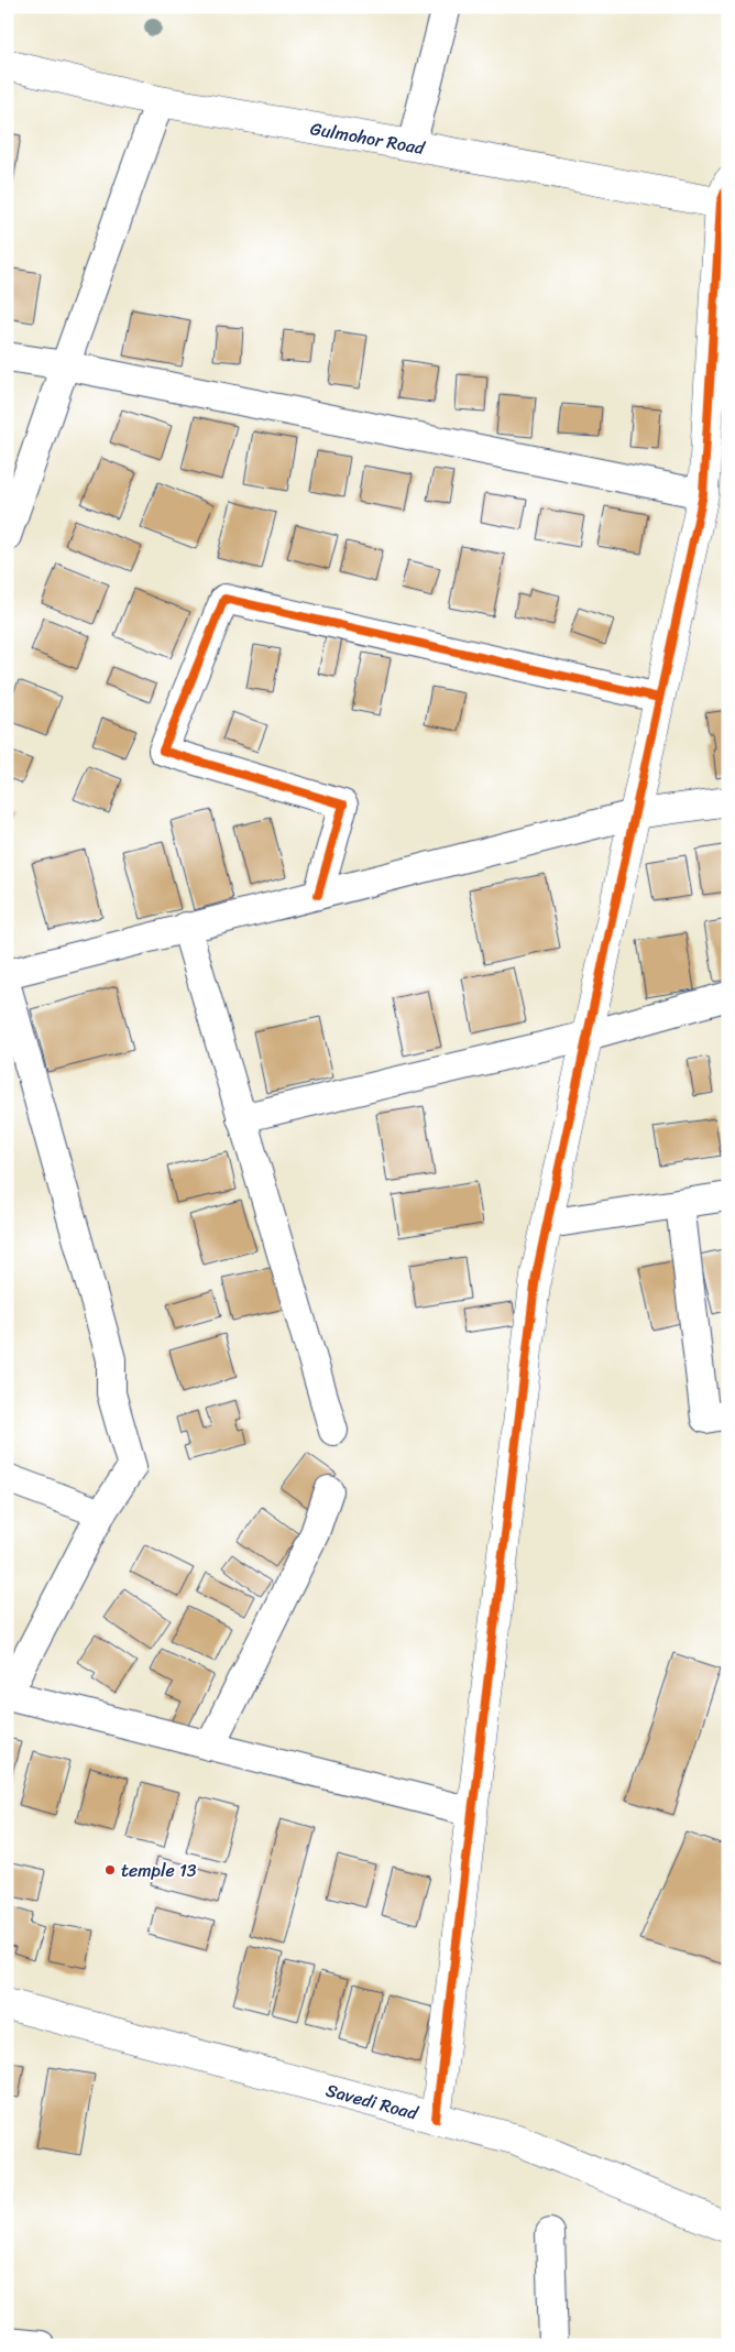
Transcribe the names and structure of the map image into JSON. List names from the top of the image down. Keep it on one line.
{"streets":{"street":["Gulmohor Road","Savedi Road"]},"places":["temple 13"]}
